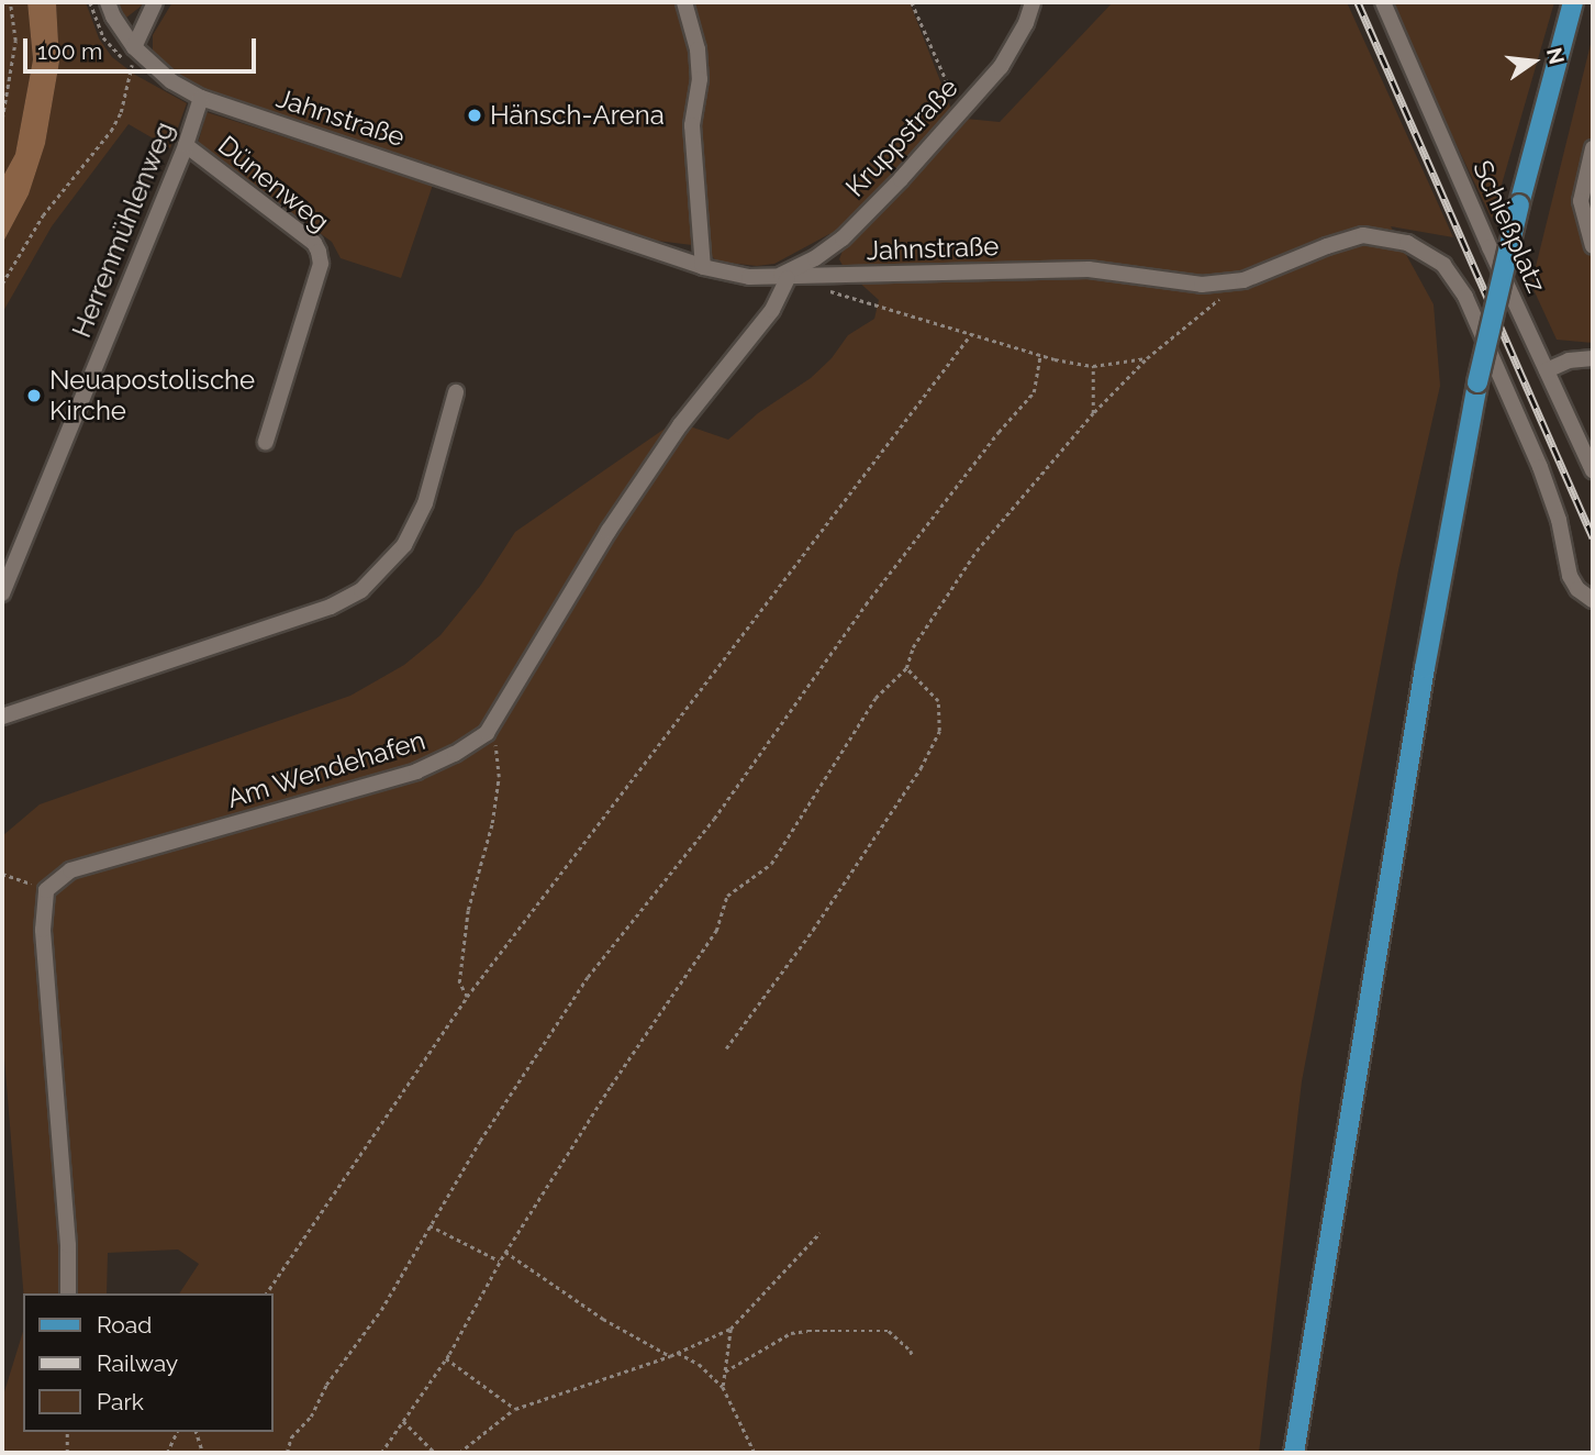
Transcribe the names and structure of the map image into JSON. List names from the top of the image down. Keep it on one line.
{"streets":{"street":["Jahnstraße","Kruppstraße","Dünenweg","Schießplatz","Herrenmühlenweg","Am Wendehafen"]},"crossings":[["Jahnstraße","Kruppstraße"],["Jahnstraße","Herrenmühlenweg"],["Jahnstraße","Am Wendehafen"],["Kruppstraße","Am Wendehafen"],["Dünenweg","Herrenmühlenweg"]],"places":["Hänsch-Arena","Neuapostolische Kirche"],"legend":["Road","Railway","Park"],"scale_bar":"100 m","north":"right"}
